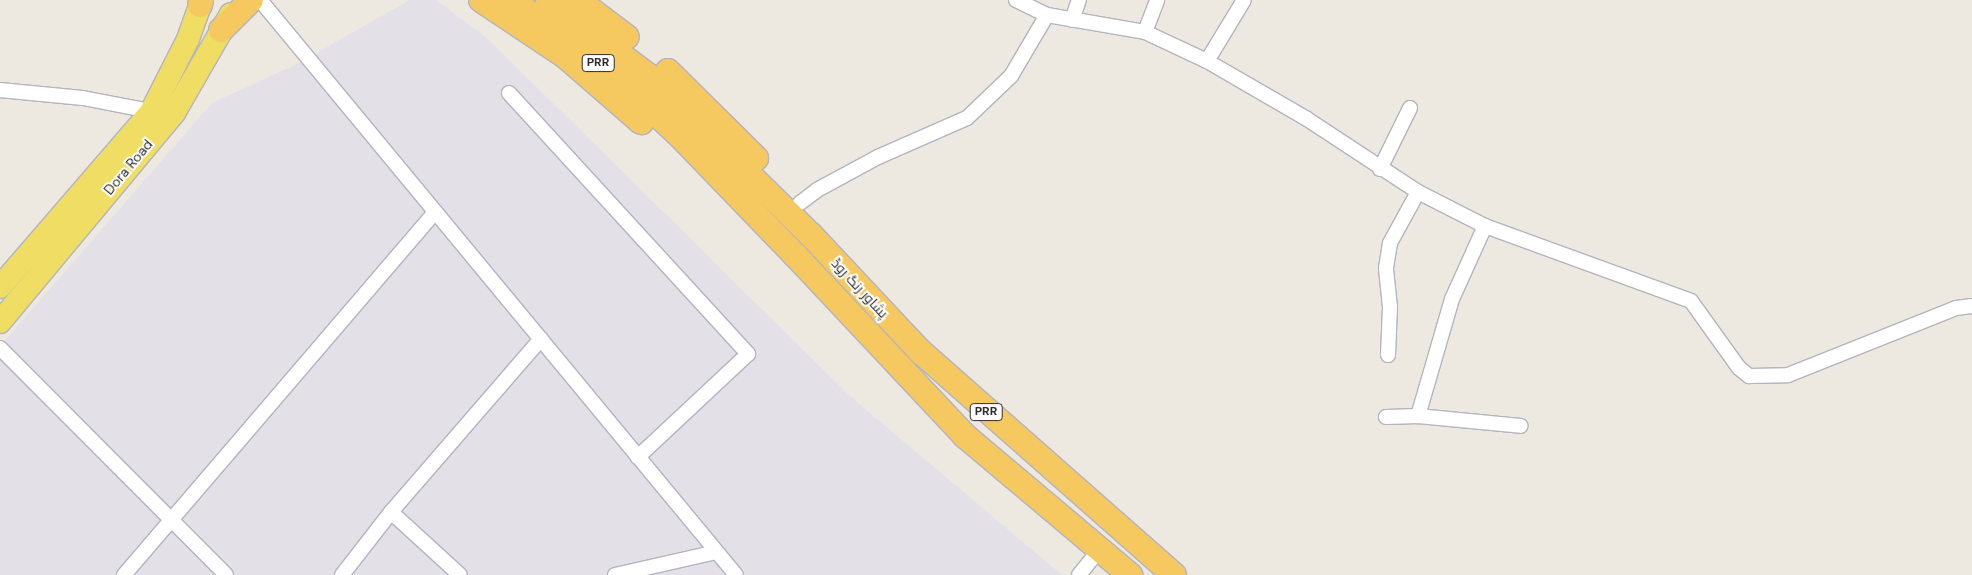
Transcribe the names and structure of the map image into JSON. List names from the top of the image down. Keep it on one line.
{"streets":{"highway":["PRR","پشاور رنگ روڈ"],"main road":["Dora Road"]}}
